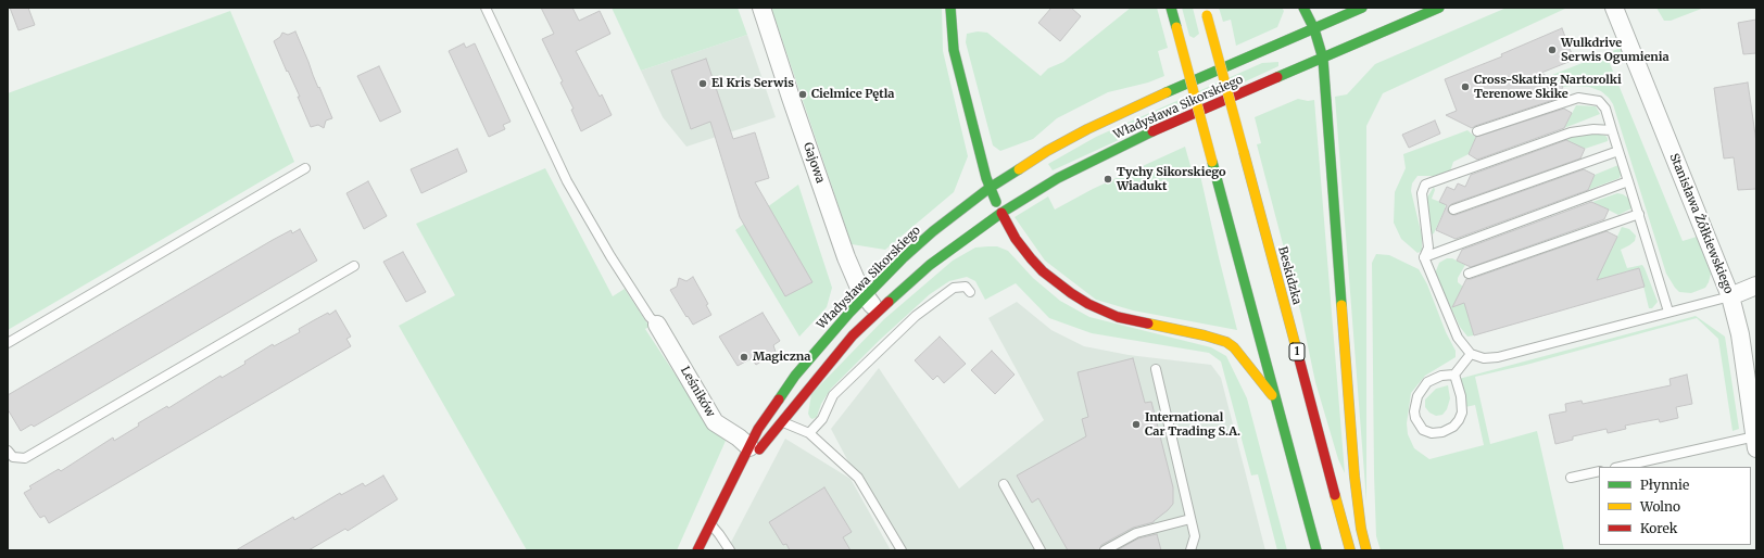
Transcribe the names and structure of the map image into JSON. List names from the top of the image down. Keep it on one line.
{"streets":{"main road":["Władysława Sikorskiego","Beskidzka","1"],"street":["Gajowa","Stanisława Żółkiewskiego","Leśników"]},"crossings":[["Władysława Sikorskiego","Gajowa"],["Władysława Sikorskiego","Leśników"]],"places":["Wulkdrive Serwis Ogumienia","El Kris Serwis","Cross-Skating Nartorolki Terenowe Skike","Cielmice Pętla","Tychy Sikorskiego Wiadukt","Magiczna","International Car Trading S.A."],"legend":["Płynnie","Wolno","Korek"]}
